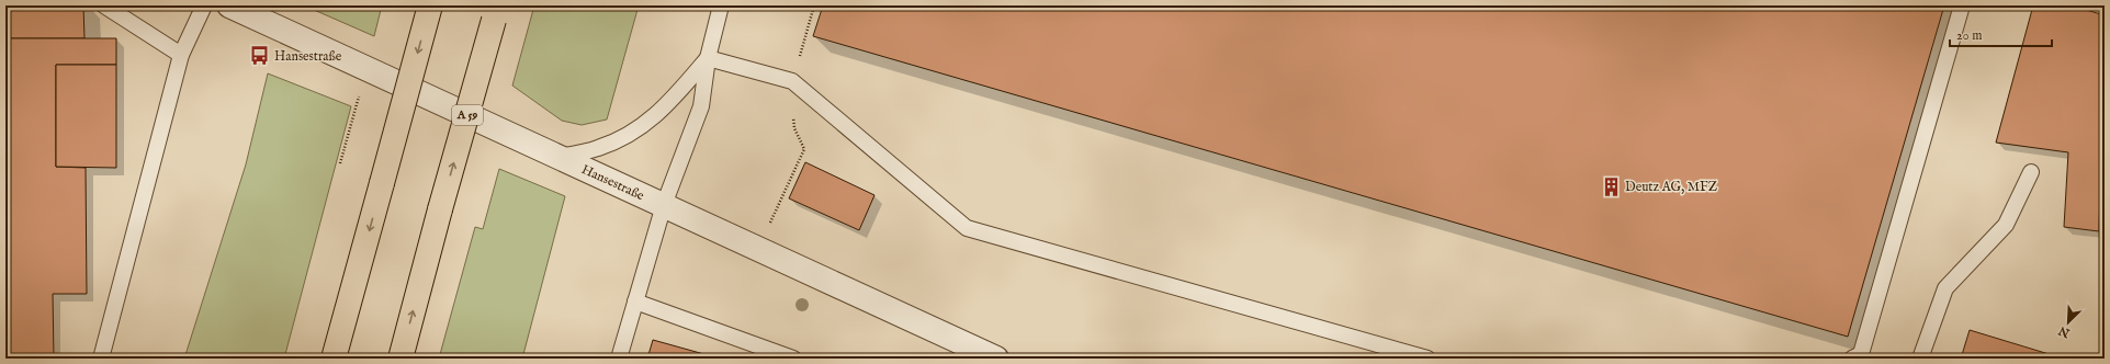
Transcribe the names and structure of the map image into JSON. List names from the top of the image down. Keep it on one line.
{"streets":{"highway":["A 59"],"street":["Hansestraße"]},"places":{"bus stop":["Hansestraße"],"building":["Deutz AG, MFZ"]},"scale_bar":"20 m","north":"bottom left"}
